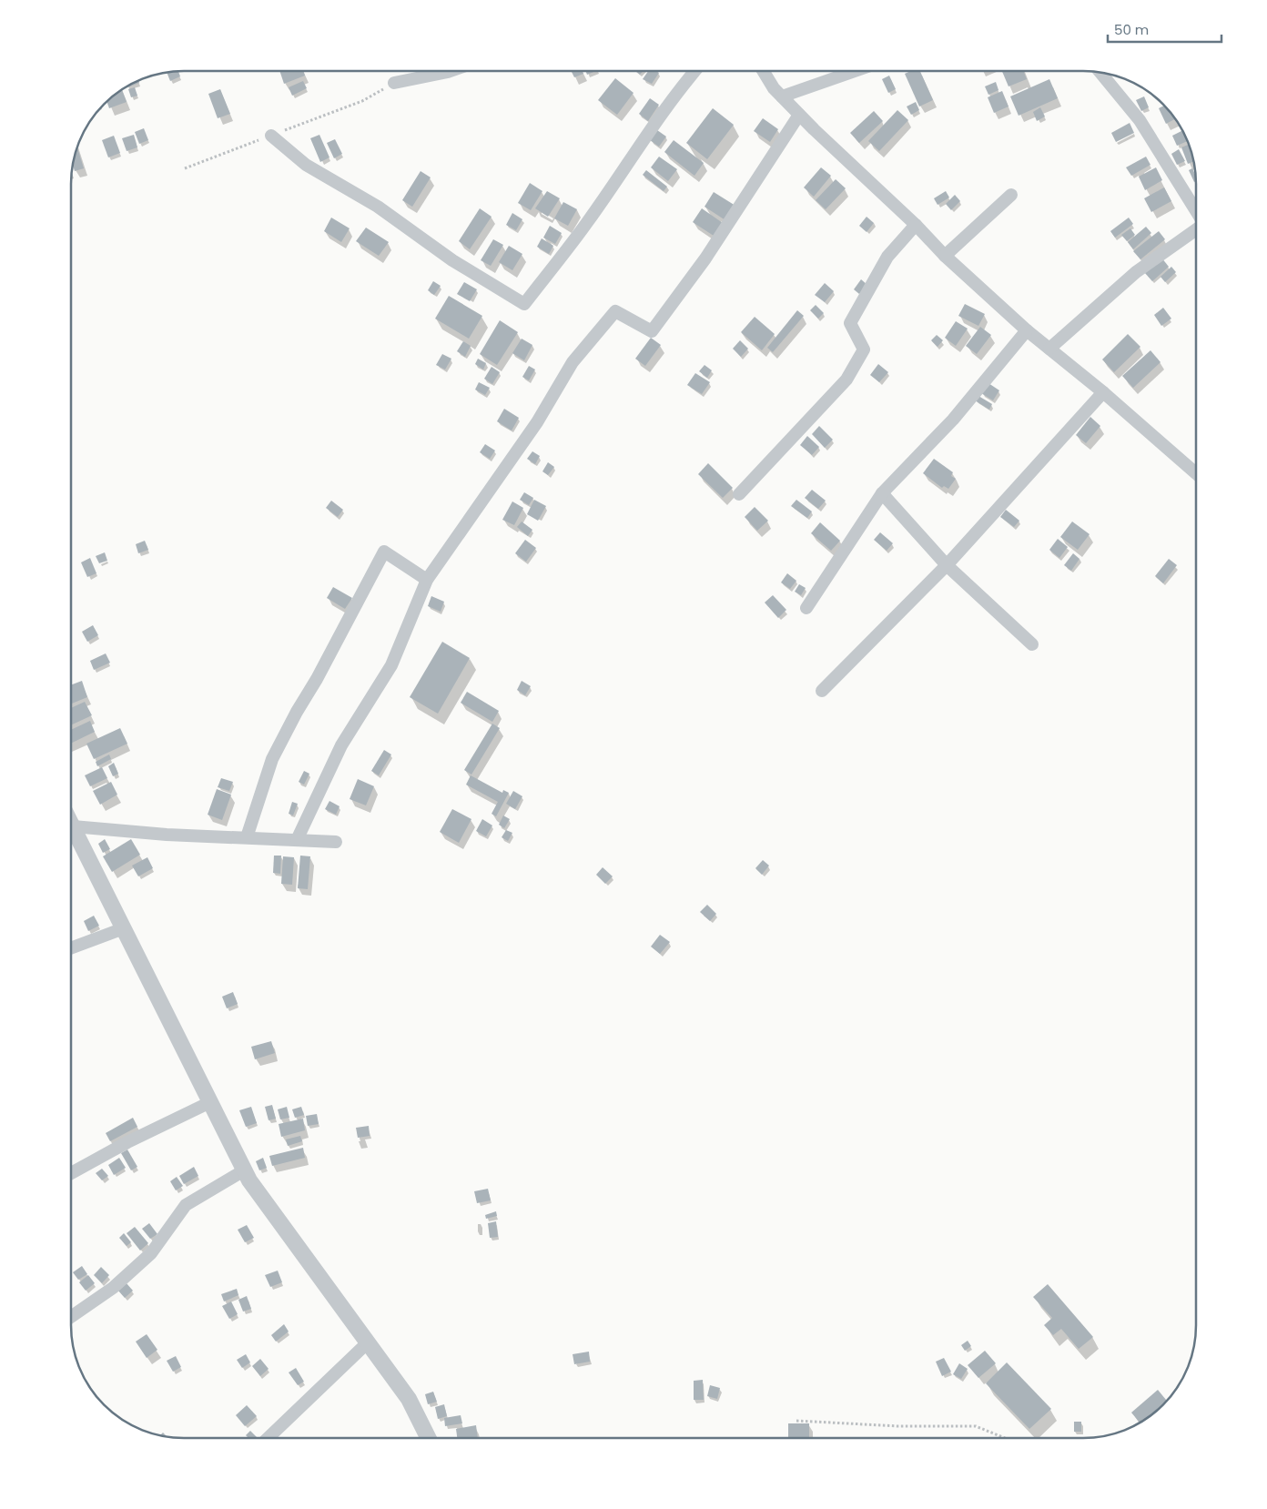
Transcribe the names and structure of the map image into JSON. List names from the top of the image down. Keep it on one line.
{"scale_bar":"50 m"}
